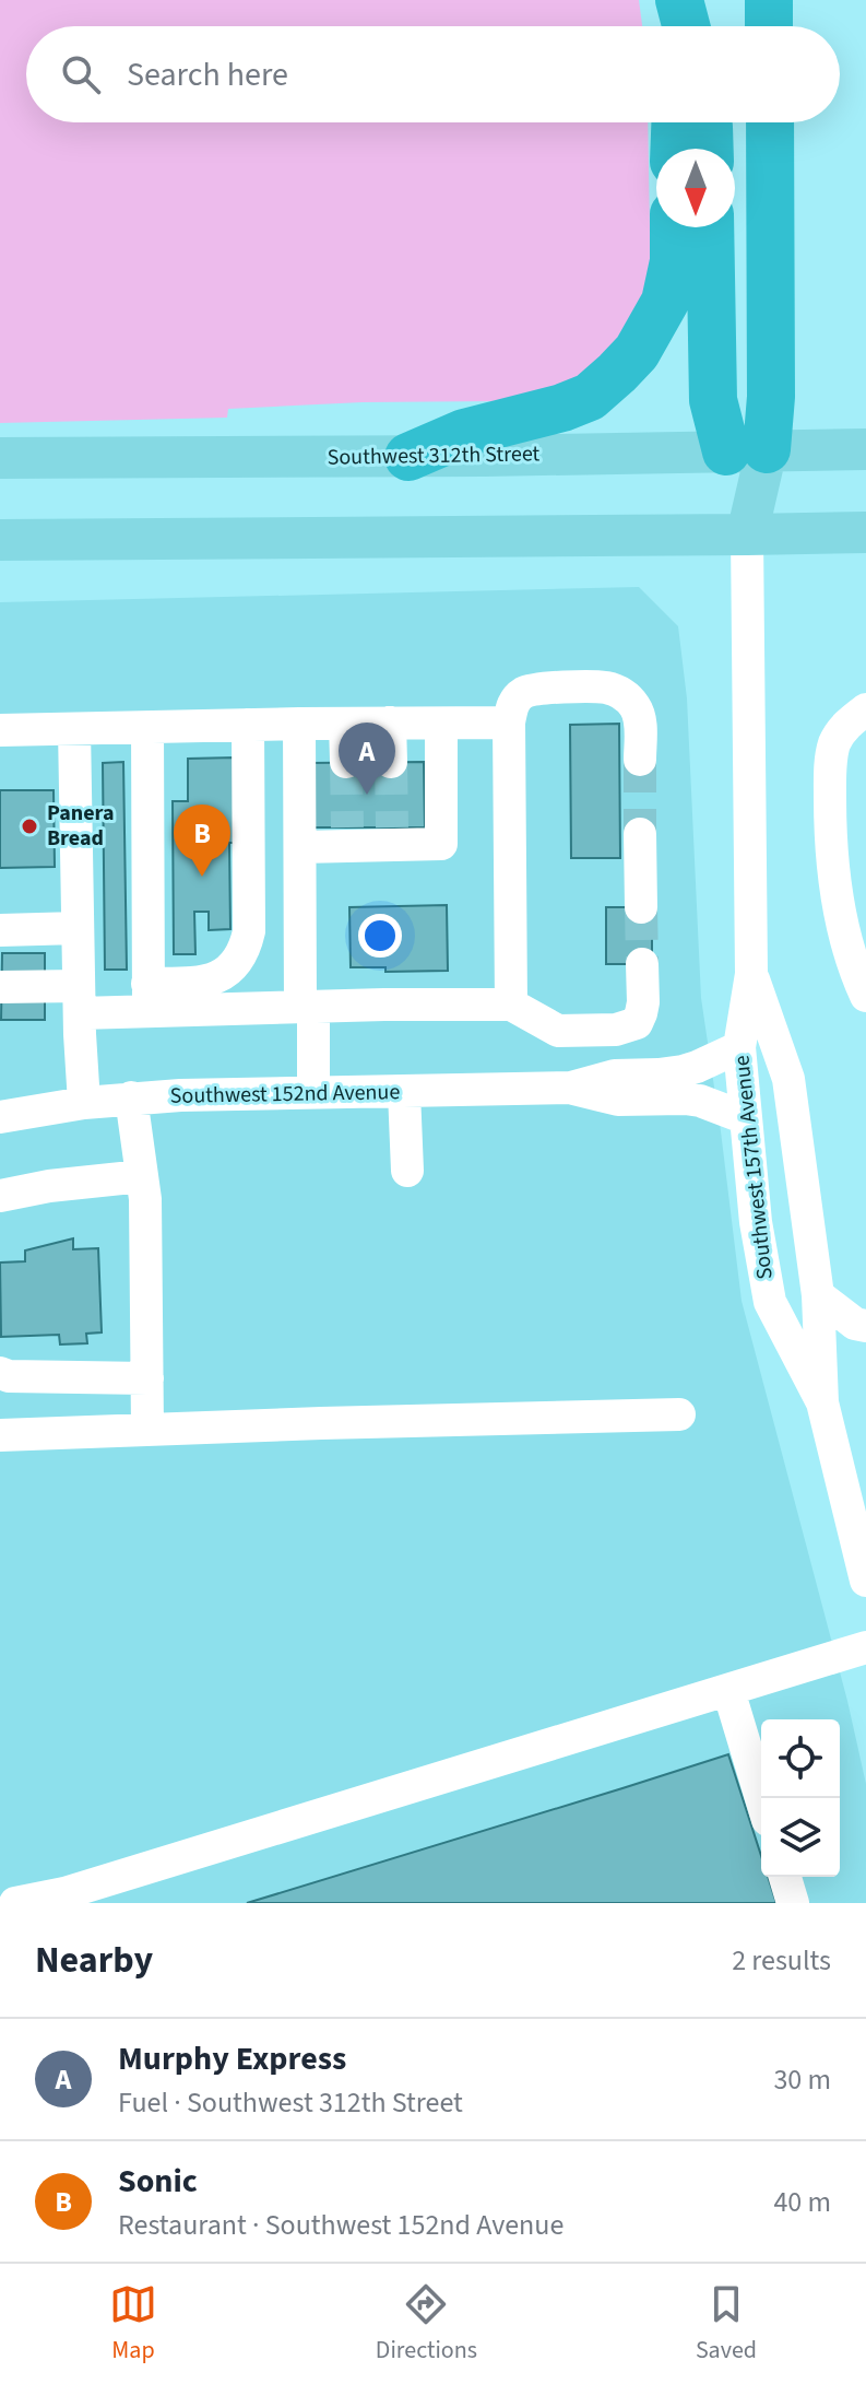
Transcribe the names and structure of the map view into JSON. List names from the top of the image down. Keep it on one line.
{"streets":{"main road":["Southwest 312th Street","Southwest 157th Avenue"],"street":["Southwest 152nd Avenue"]},"crossings":[["Southwest 312th Street","Southwest 157th Avenue"],["Southwest 152nd Avenue","Southwest 157th Avenue"]],"places":["Panera Bread"],"north":"bottom","page":{"search":"Search here","pins":["A","B"],"heading":["Nearby","2 results"],"list":[{"mark":"A","name":"Murphy Express","note":"Fuel · Southwest 312th Street","value":"30 m"},{"mark":"B","name":"Sonic","note":"Restaurant · Southwest 152nd Avenue","value":"40 m"}],"nav":["Map","Directions","Saved"]}}
